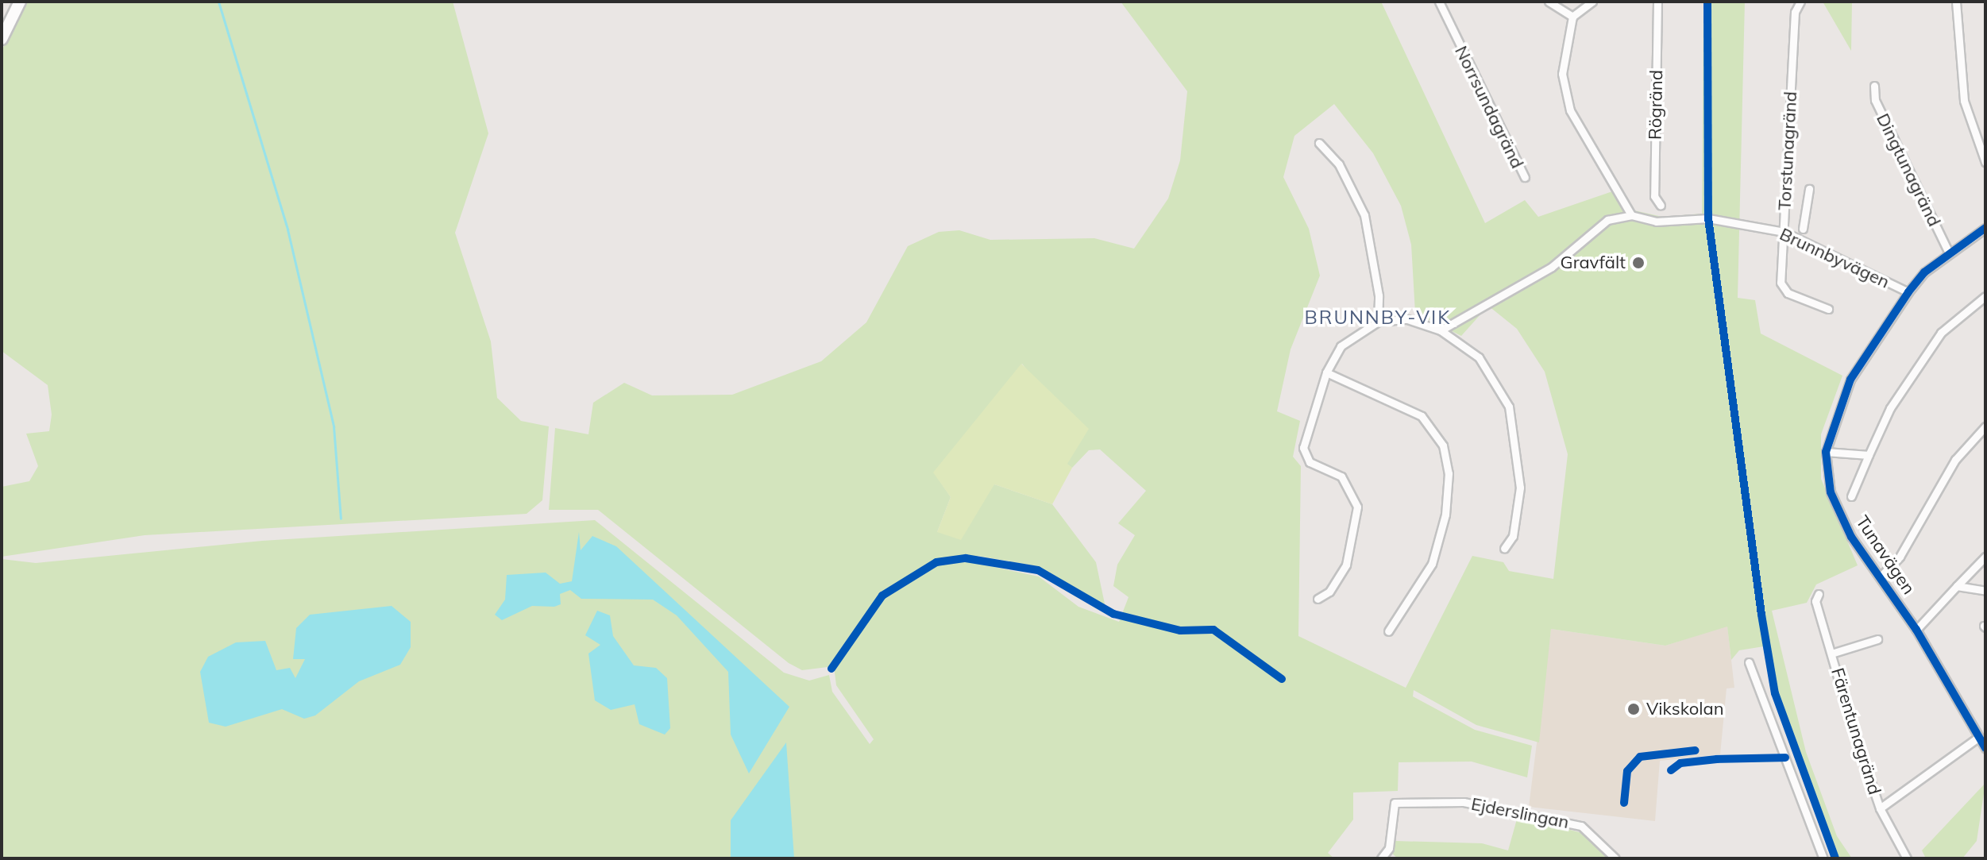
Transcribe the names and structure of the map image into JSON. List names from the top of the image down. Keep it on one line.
{"streets":{"street":["Rögränd","Norrsundagränd","Torstunagränd","Dingtunagränd","Brunnbyvägen","Tunavägen","Färentunagränd","Ejderslingan"]},"crossings":[["Torstunagränd","Brunnbyvägen"],["Dingtunagränd","Tunavägen"],["Brunnbyvägen","Tunavägen"],["Tunavägen","Färentunagränd"]],"districts":["BRUNNBY-VIK"],"places":["Gravfält","Vikskolan"]}
